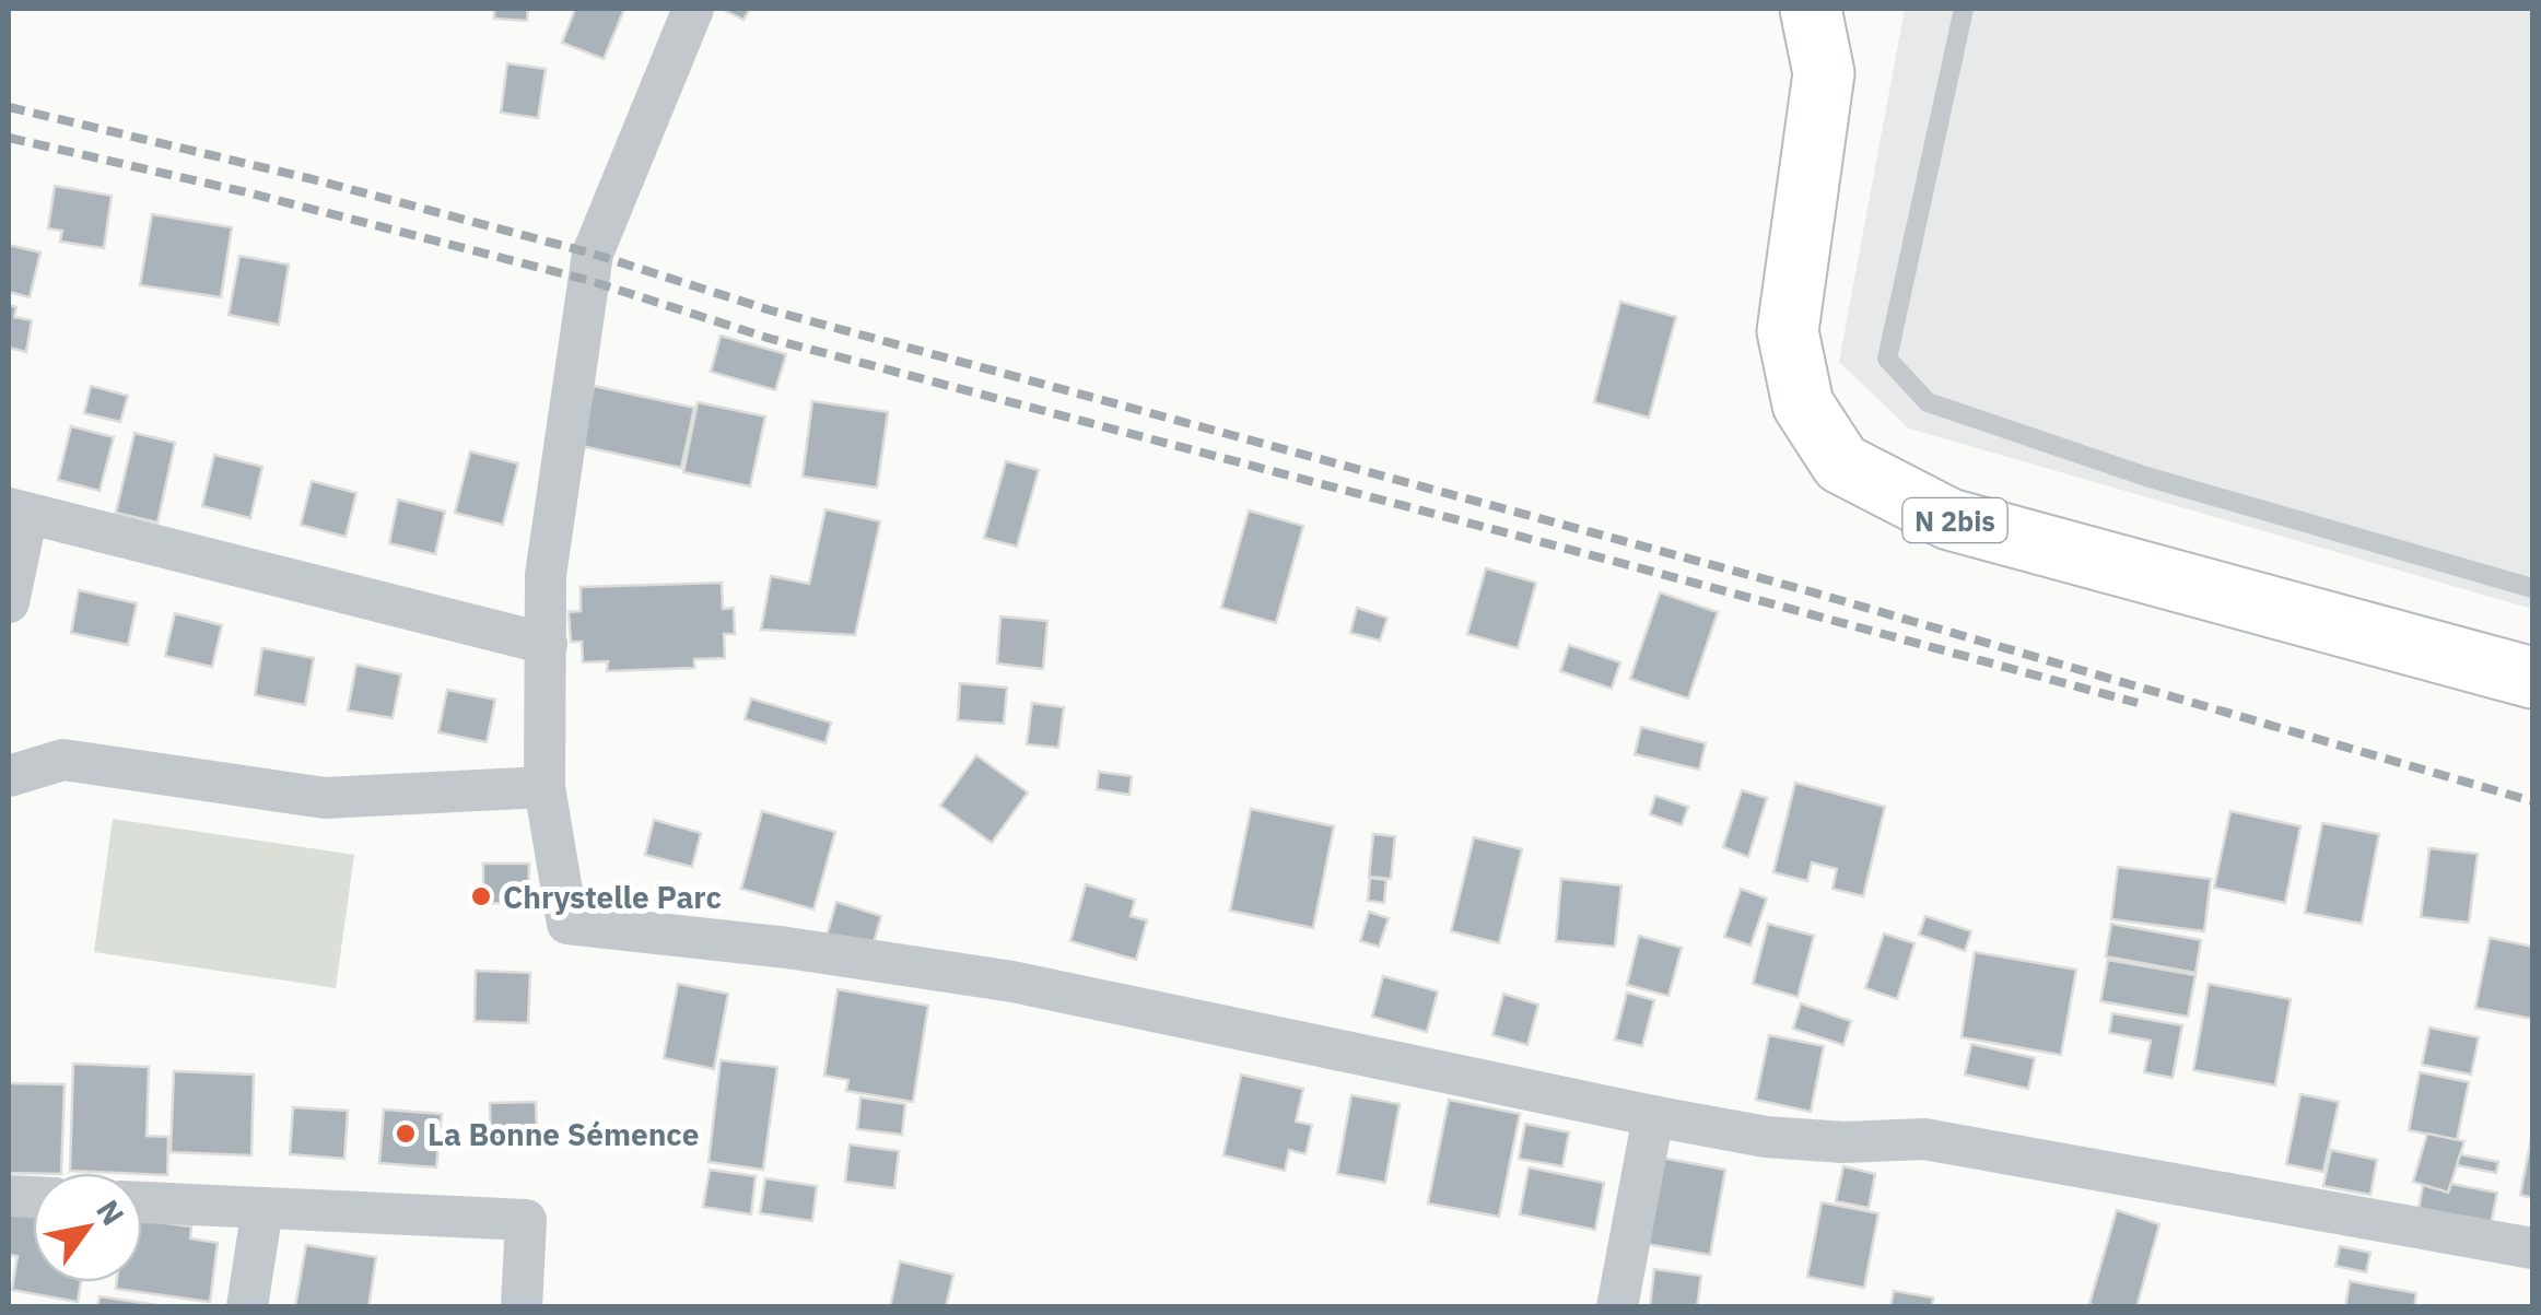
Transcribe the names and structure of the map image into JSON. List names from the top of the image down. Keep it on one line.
{"streets":{"main road":["N 2bis"]},"places":["Chrystelle Parc","La Bonne Sémence"],"north":"top right"}
